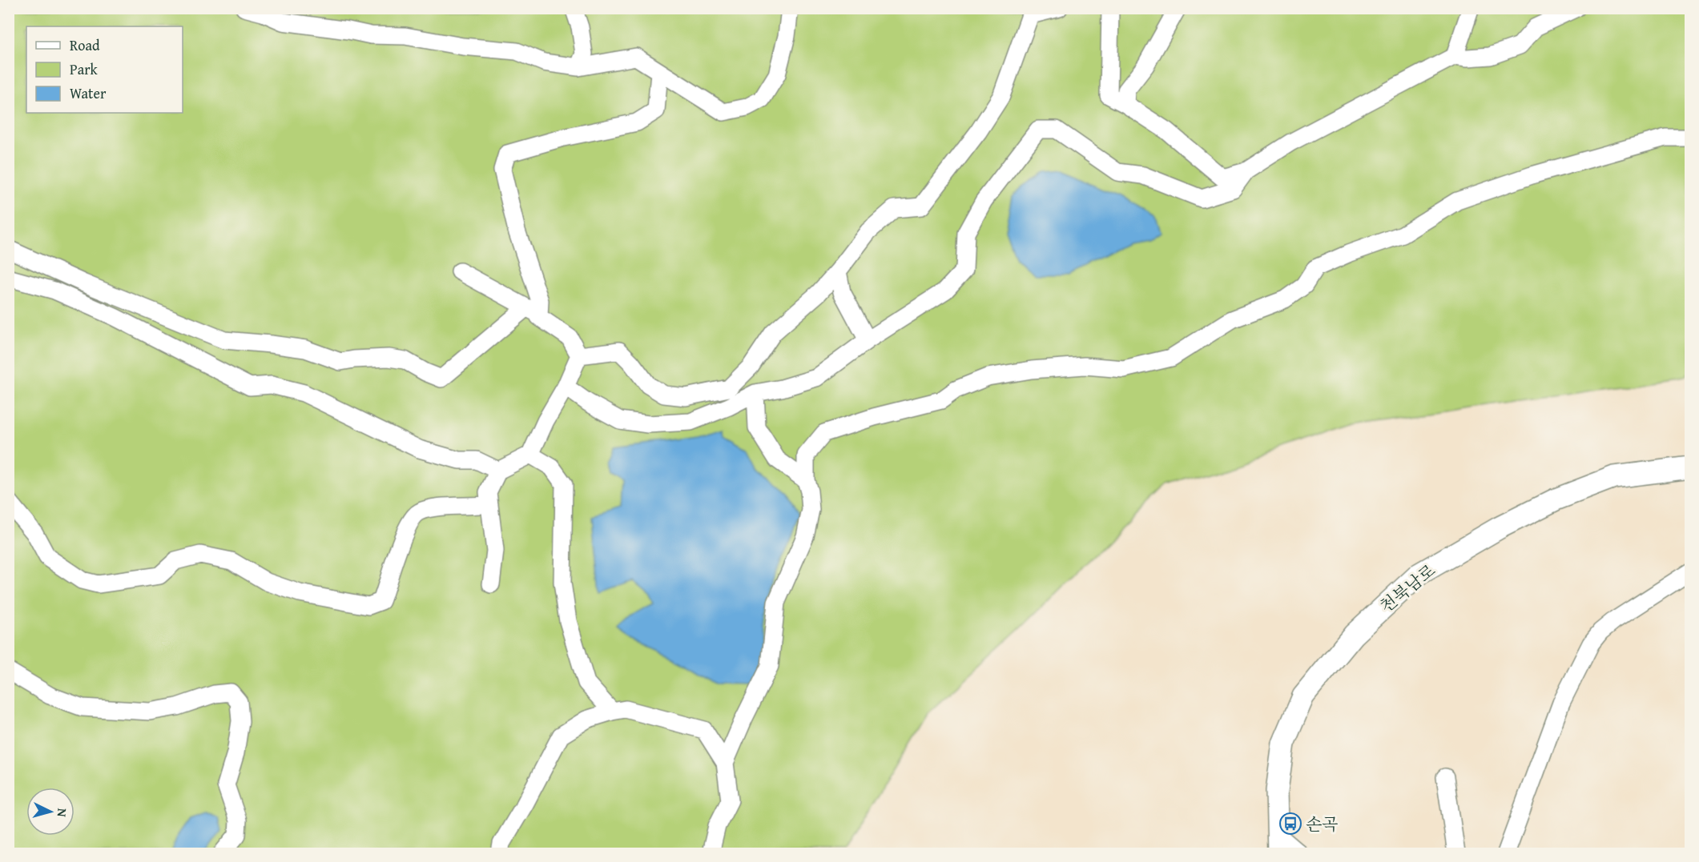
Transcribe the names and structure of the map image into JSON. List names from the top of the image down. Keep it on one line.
{"streets":{"main road":["천북남로"]},"places":{"bus stop":["손곡"]},"legend":["Road","Park","Water"],"north":"right"}
